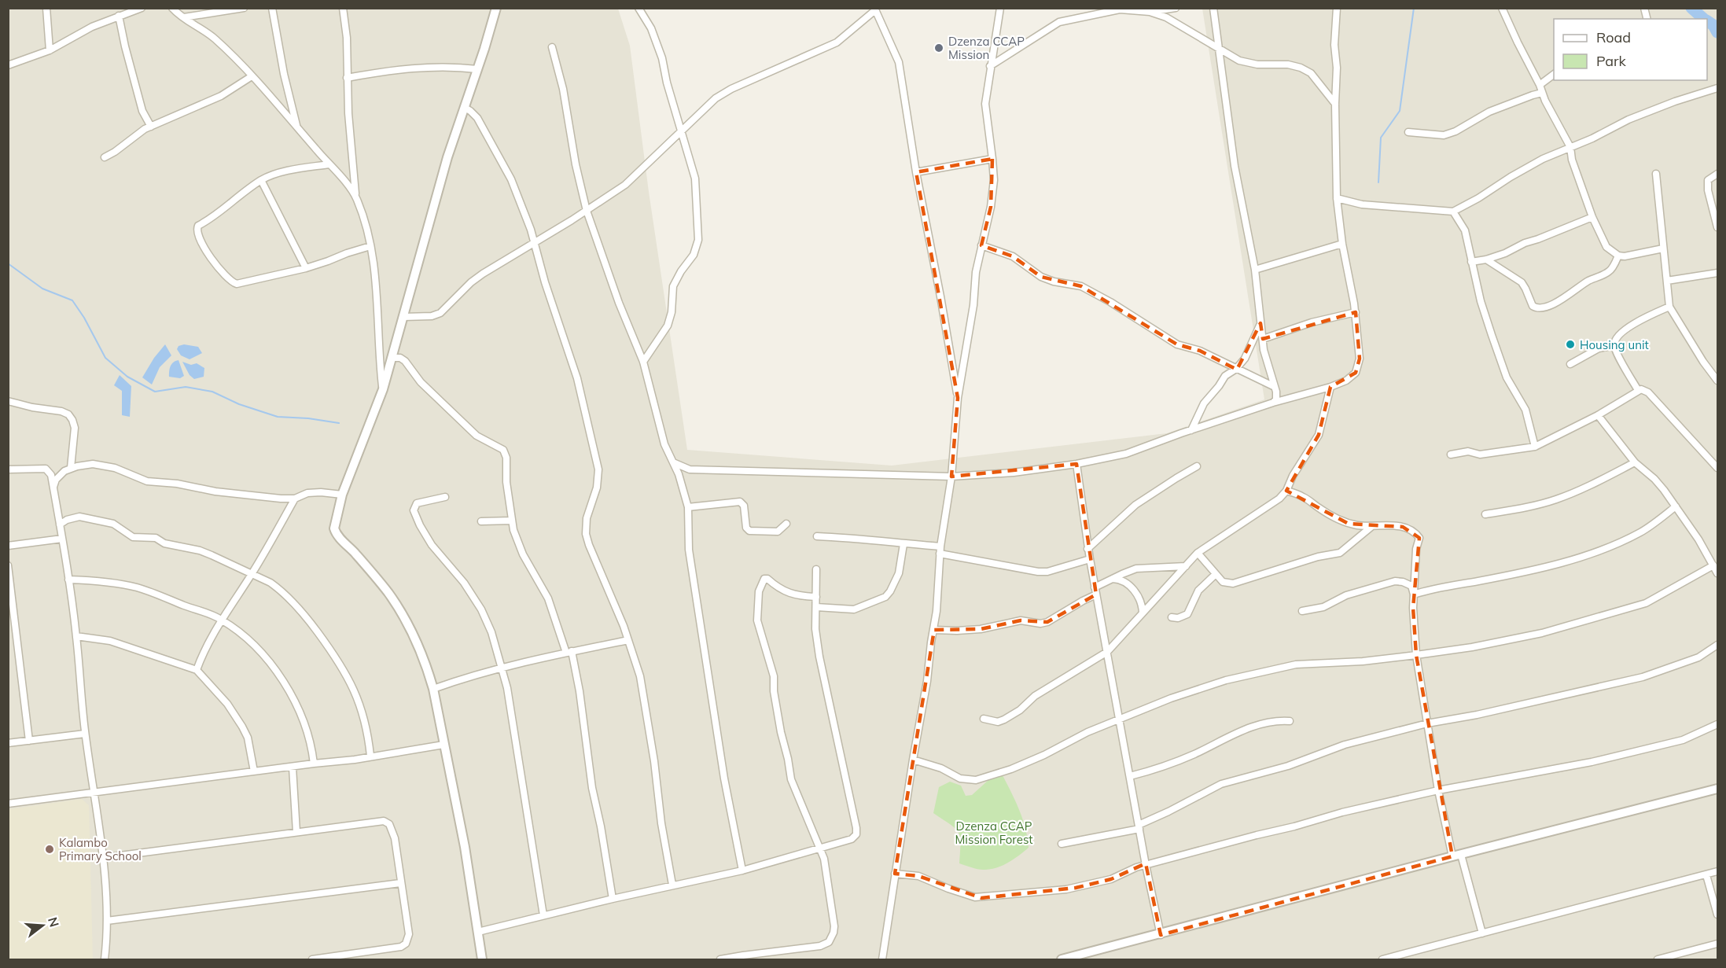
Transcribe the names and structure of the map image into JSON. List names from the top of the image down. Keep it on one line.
{"parks":["Dzenza CCAP Mission Forest"],"places":["Dzenza CCAP Mission","Housing unit","Kalambo Primary School"],"legend":["Road","Park"],"north":"right"}
